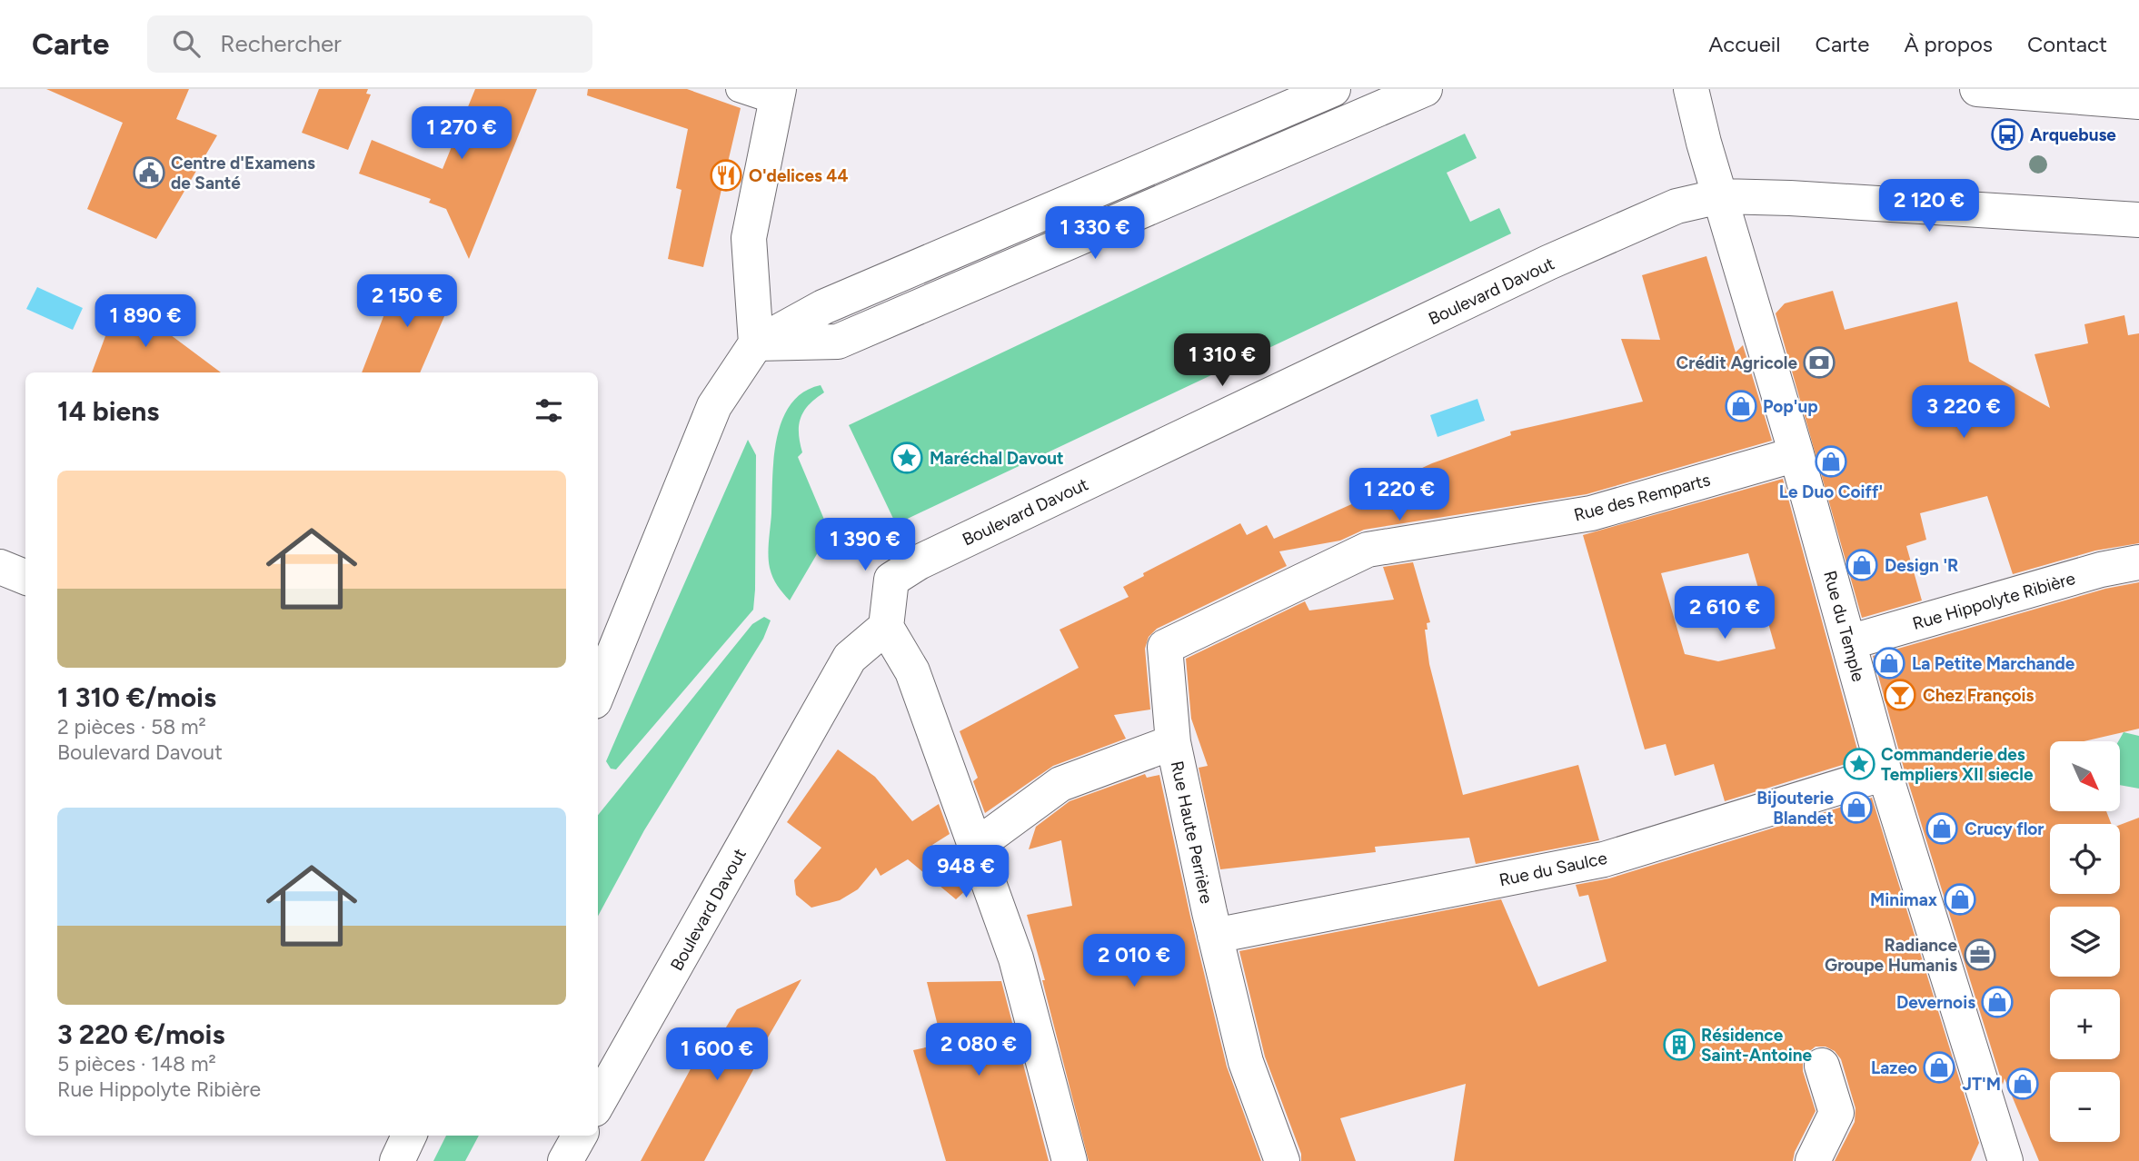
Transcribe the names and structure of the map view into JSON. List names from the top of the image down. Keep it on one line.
{"streets":{"street":["Boulevard Davout","Rue des Remparts","Rue Hippolyte Ribière","Rue du Temple","Rue Haute Perrière","Rue du Saulce"]},"crossings":[["Boulevard Davout","Rue du Temple"],["Rue des Remparts","Rue du Temple"],["Rue des Remparts","Rue Haute Perrière"],["Rue Hippolyte Ribière","Rue du Temple"],["Rue du Temple","Rue du Saulce"],["Rue Haute Perrière","Rue du Saulce"]],"places":{"bus stop":["Arquebuse"],"public building":["Centre d'Examens de Santé"],"restaurant":["O'delices 44"],"bank":["Crédit Agricole"],"shop":["Pop'up","Le Duo Coiff'","Design 'R","La Petite Marchande","Bijouterie Blandet","Crucy flor","Minimax","Devernois","Lazeo","JT'M"],"place":["Maréchal Davout","Commanderie des Templiers XII siecle"],"bar":["Chez François"],"office":["Radiance Groupe Humanis"],"building":["Résidence Saint-Antoine"]},"north":"bottom right","page":{"header":"Carte","search":"Rechercher","nav":["Accueil","Carte","À propos","Contact"],"price":["1 270 €","2 120 €","1 330 €","2 150 €","1 890 €","1 310 €","3 220 €","1 220 €","1 390 €","2 610 €","948 €","2 010 €","2 080 €","1 600 €"],"heading":"14 biens","list":[{"name":"1 310 €/mois","note":"2 pièces · 58 m² · Boulevard Davout"},{"name":"3 220 €/mois","note":"5 pièces · 148 m² · Rue Hippolyte Ribière"}],"map_buttons":["+","−"]}}
